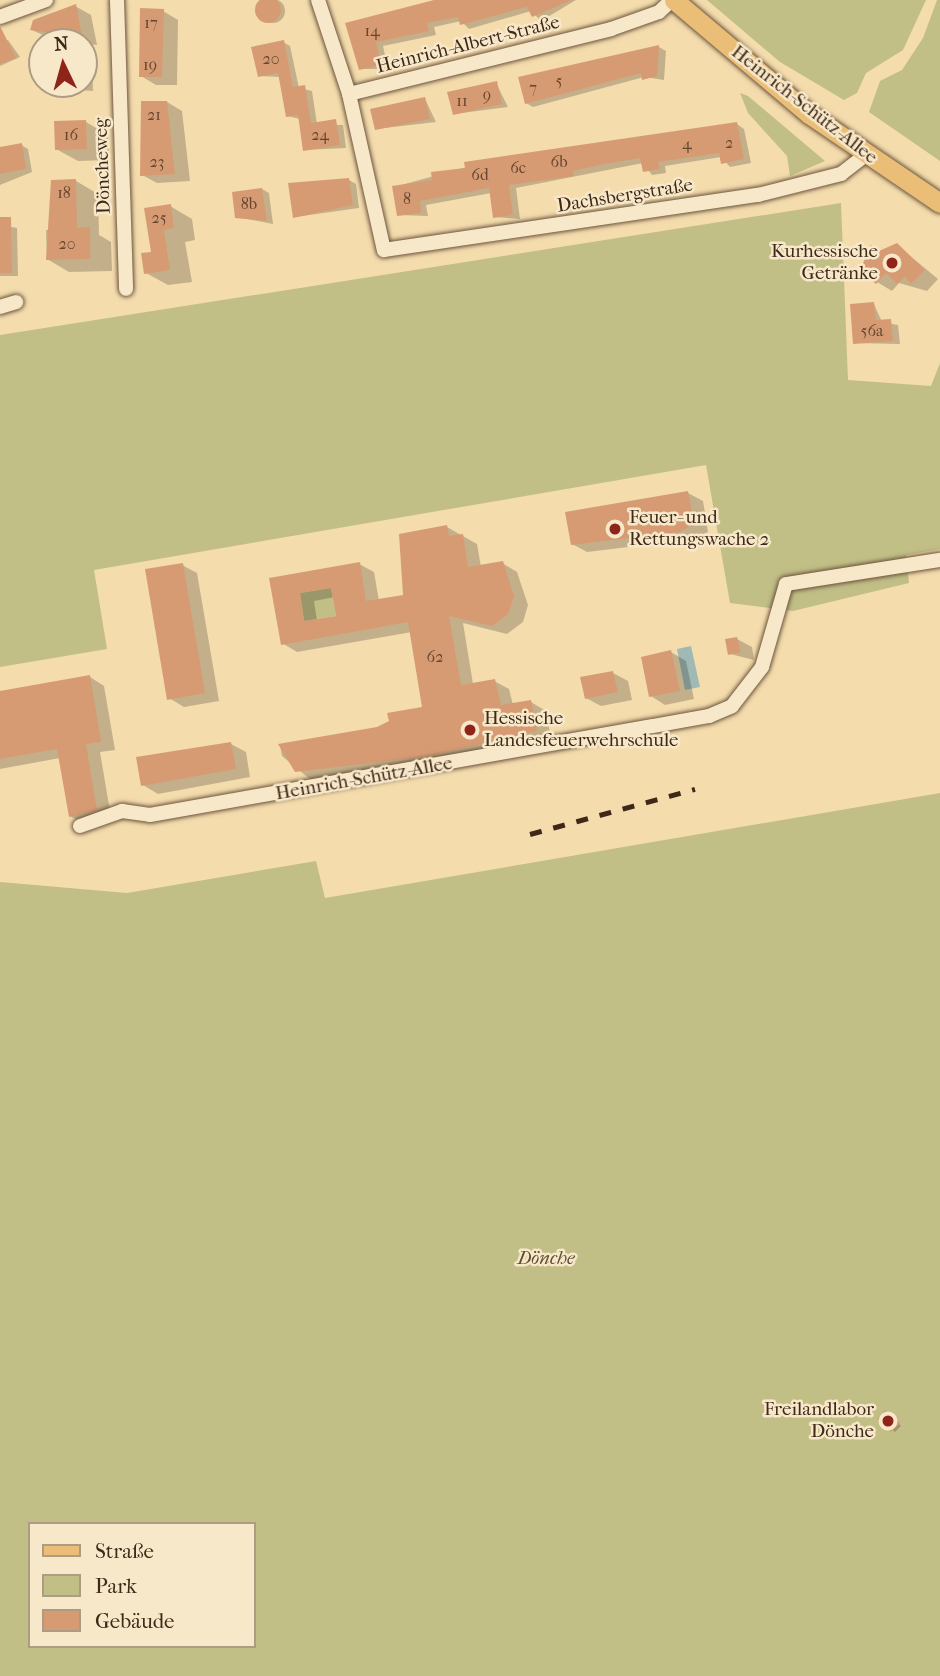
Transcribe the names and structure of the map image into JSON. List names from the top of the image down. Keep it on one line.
{"streets":{"main road":["Heinrich-Schütz-Allee"],"street":["Heinrich-Albert-Straße","Döncheweg","Dachsbergstraße"]},"crossings":[["Heinrich-Albert-Straße","Heinrich-Schütz-Allee"],["Heinrich-Albert-Straße","Dachsbergstraße"],["Heinrich-Schütz-Allee","Dachsbergstraße"]],"parks":["Dönche"],"places":["Kurhessische Getränke","Feuer- und Rettungswache 2","Hessische Landesfeuerwehrschule","Freilandlabor Dönche"],"house_numbers":["17","14","20","19","5","7","9","11","21","16","24","2","4","23","6b","6c","6d","18","8","8b","25","20","56a","62"],"legend":["Straße","Park","Gebäude"],"north":"top"}
